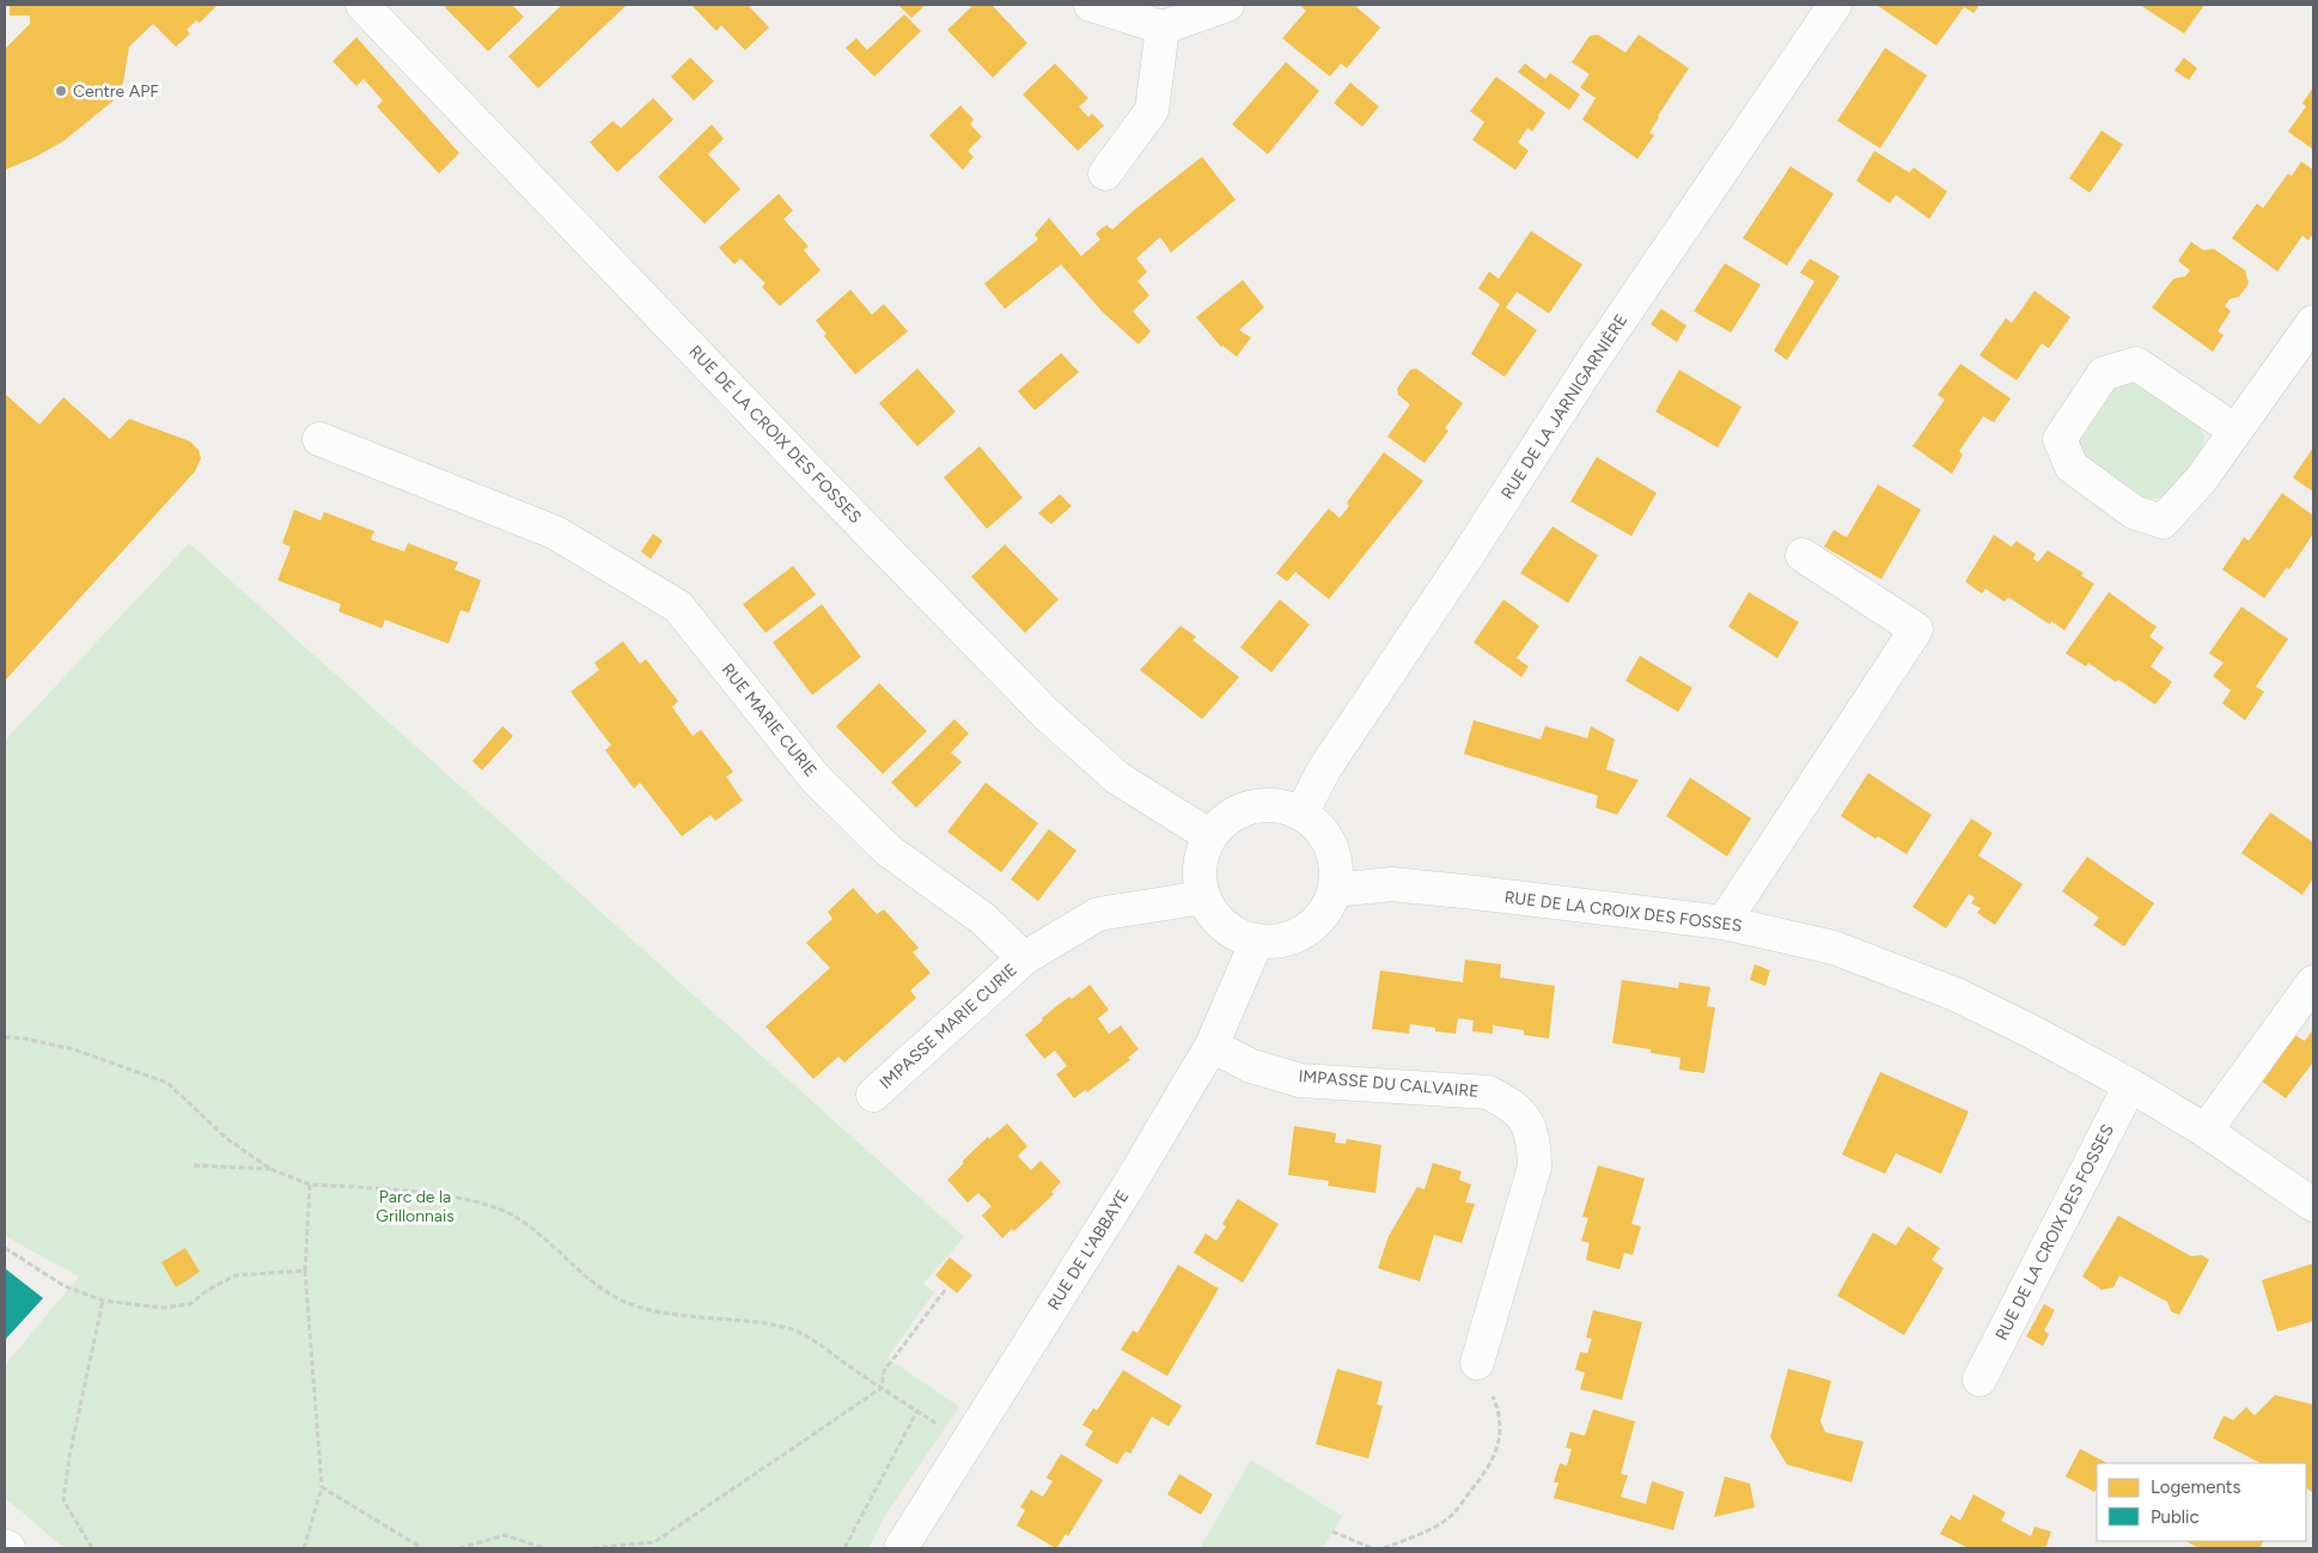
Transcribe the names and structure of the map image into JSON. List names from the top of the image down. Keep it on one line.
{"streets":{"street":["RUE DE LA JARNIGARNIÈRE","RUE DE LA CROIX DES FOSSES","RUE MARIE CURIE","IMPASSE MARIE CURIE","IMPASSE DU CALVAIRE","RUE DE L'ABBAYE"]},"crossings":[["RUE DE LA JARNIGARNIÈRE","RUE DE LA CROIX DES FOSSES"],["RUE DE LA JARNIGARNIÈRE","RUE DE L'ABBAYE"],["RUE DE LA CROIX DES FOSSES","RUE DE L'ABBAYE"],["RUE MARIE CURIE","IMPASSE MARIE CURIE"],["IMPASSE DU CALVAIRE","RUE DE L'ABBAYE"]],"parks":["Parc de la Grillonnais"],"places":["Centre APF"],"legend":["Logements","Public"]}
